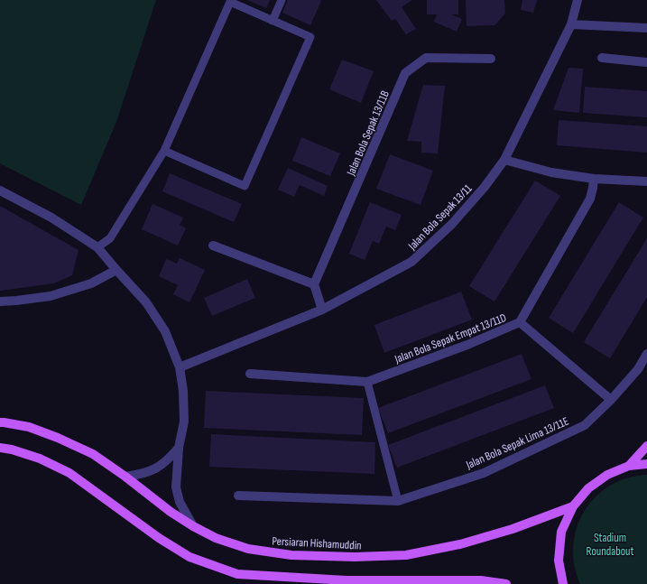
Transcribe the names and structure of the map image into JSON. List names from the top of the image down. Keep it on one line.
{"streets":{"main road":["Persiaran Hishamuddin"],"street":["Jalan Bola Sepak 13/11B","Jalan Bola Sepak 13/11","Jalan Bola Sepak Empat 13/11D","Jalan Bola Sepak Lima 13/11E"]},"parks":["Stadium Roundabout"]}
